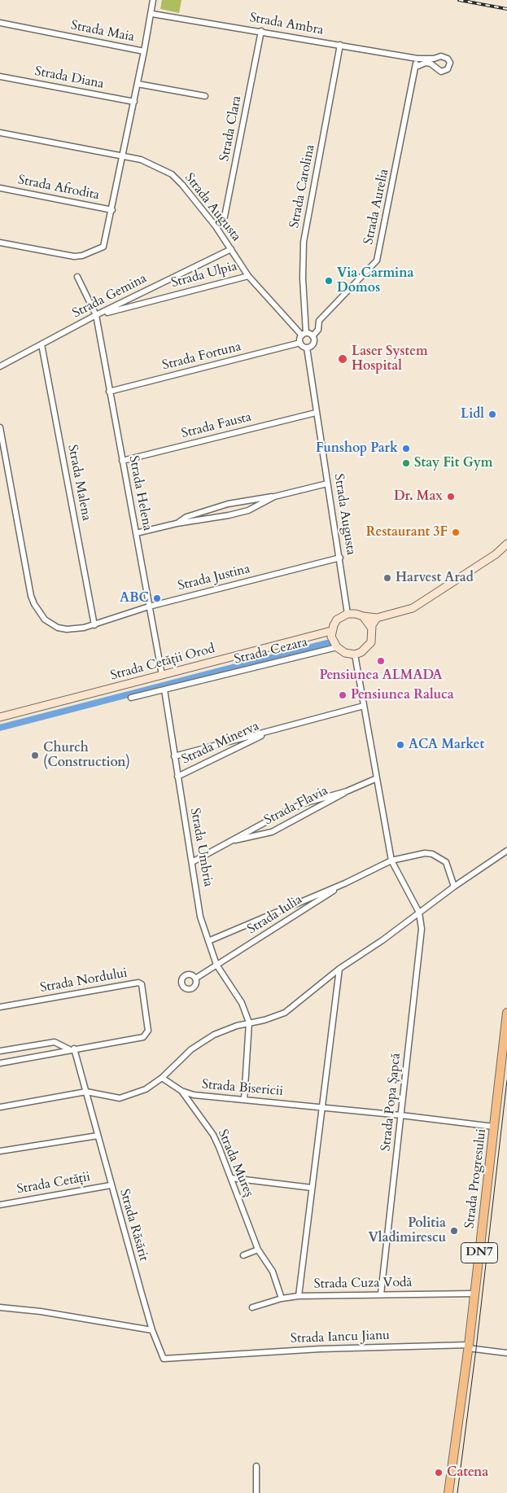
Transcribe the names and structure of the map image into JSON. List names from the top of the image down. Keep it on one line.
{"streets":{"main road":["Strada Progresului","DN7"],"street":["Strada Ambra","Strada Maia","Strada Diana","Strada Clara","Strada Carolina","Strada Afrodita","Strada Aurelia","Strada Augusta","Strada Ulpia","Strada Gemina","Strada Fortuna","Strada Fausta","Strada Malena","Strada Helena","Strada Justina","Strada Cezara","Strada Cetății Orod","Strada Minerva","Strada Flavia","Strada Umbria","Strada Iulia","Strada Nordului","Strada Bisericii","Strada Popa Șapcă","Strada Mureș","Strada Cetății","Strada Răsărit","Strada Cuza Vodă","Strada Iancu Jianu"]},"crossings":[["Strada Ambra","Strada Clara"],["Strada Ambra","Strada Carolina"],["Strada Ambra","Strada Aurelia"],["Strada Maia","Strada Diana"],["Strada Maia","Strada Afrodita"],["Strada Maia","Strada Augusta"],["Strada Clara","Strada Augusta"],["Strada Carolina","Strada Augusta"],["Strada Carolina","Strada Fortuna"],["Strada Aurelia","Strada Augusta"],["Strada Augusta","Strada Ulpia"],["Strada Augusta","Strada Gemina"],["Strada Augusta","Strada Fausta"],["Strada Augusta","Strada Justina"],["Strada Augusta","Strada Cezara"],["Strada Augusta","Strada Cetății Orod"],["Strada Ulpia","Strada Gemina"],["Strada Ulpia","Strada Helena"],["Strada Gemina","Strada Malena"],["Strada Gemina","Strada Helena"],["Strada Fortuna","Strada Helena"],["Strada Fausta","Strada Helena"],["Strada Malena","Strada Justina"],["Strada Helena","Strada Justina"],["Strada Helena","Strada Cetății Orod"],["Strada Cezara","Strada Cetății Orod"],["Strada Minerva","Strada Umbria"],["Strada Flavia","Strada Umbria"],["Strada Umbria","Strada Iulia"],["Strada Nordului","Strada Răsărit"],["Strada Bisericii","Strada Popa Șapcă"],["Strada Bisericii","Strada Mureș"],["Strada Bisericii","Strada Progresului"],["Strada Popa Șapcă","Strada Cuza Vodă"],["Strada Mureș","Strada Cuza Vodă"],["Strada Progresului","Strada Cuza Vodă"],["Strada Progresului","Strada Iancu Jianu"],["Strada Cetății","Strada Răsărit"],["Strada Răsărit","Strada Iancu Jianu"]],"places":["Via Carmina Domos","Laser System Hospital","Lidl","Funshop Park","Stay Fit Gym","Dr. Max","Restaurant 3F","Harvest Arad","ABC","Pensiunea ALMADA","Pensiunea Raluca","ACA Market","Church (Construction)","Politia Vladimirescu","Catena"]}
